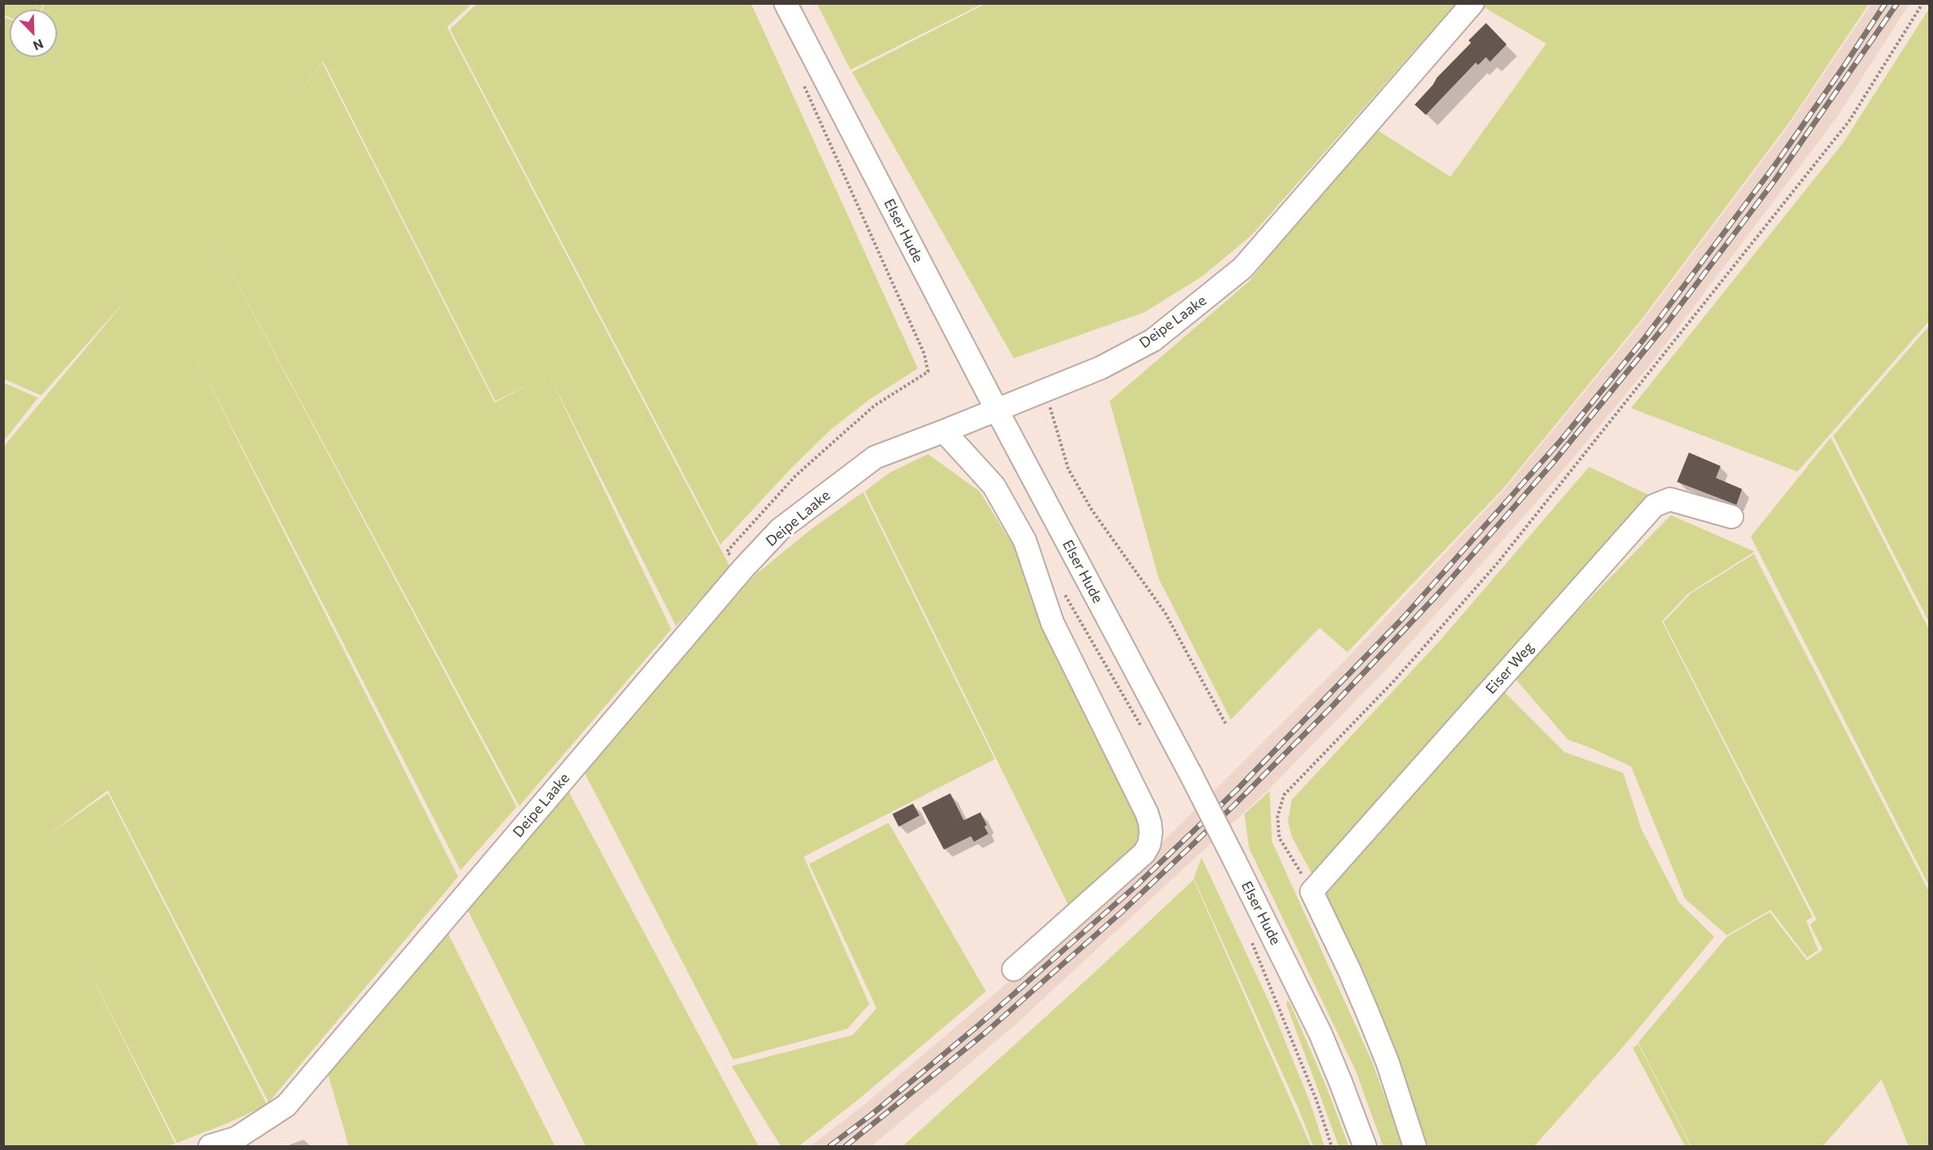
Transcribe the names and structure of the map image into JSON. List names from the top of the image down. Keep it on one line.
{"streets":{"street":["Elser Hude","Deipe Laake","Eiser Weg"]},"crossings":[["Elser Hude","Deipe Laake"]],"north":"bottom right"}
